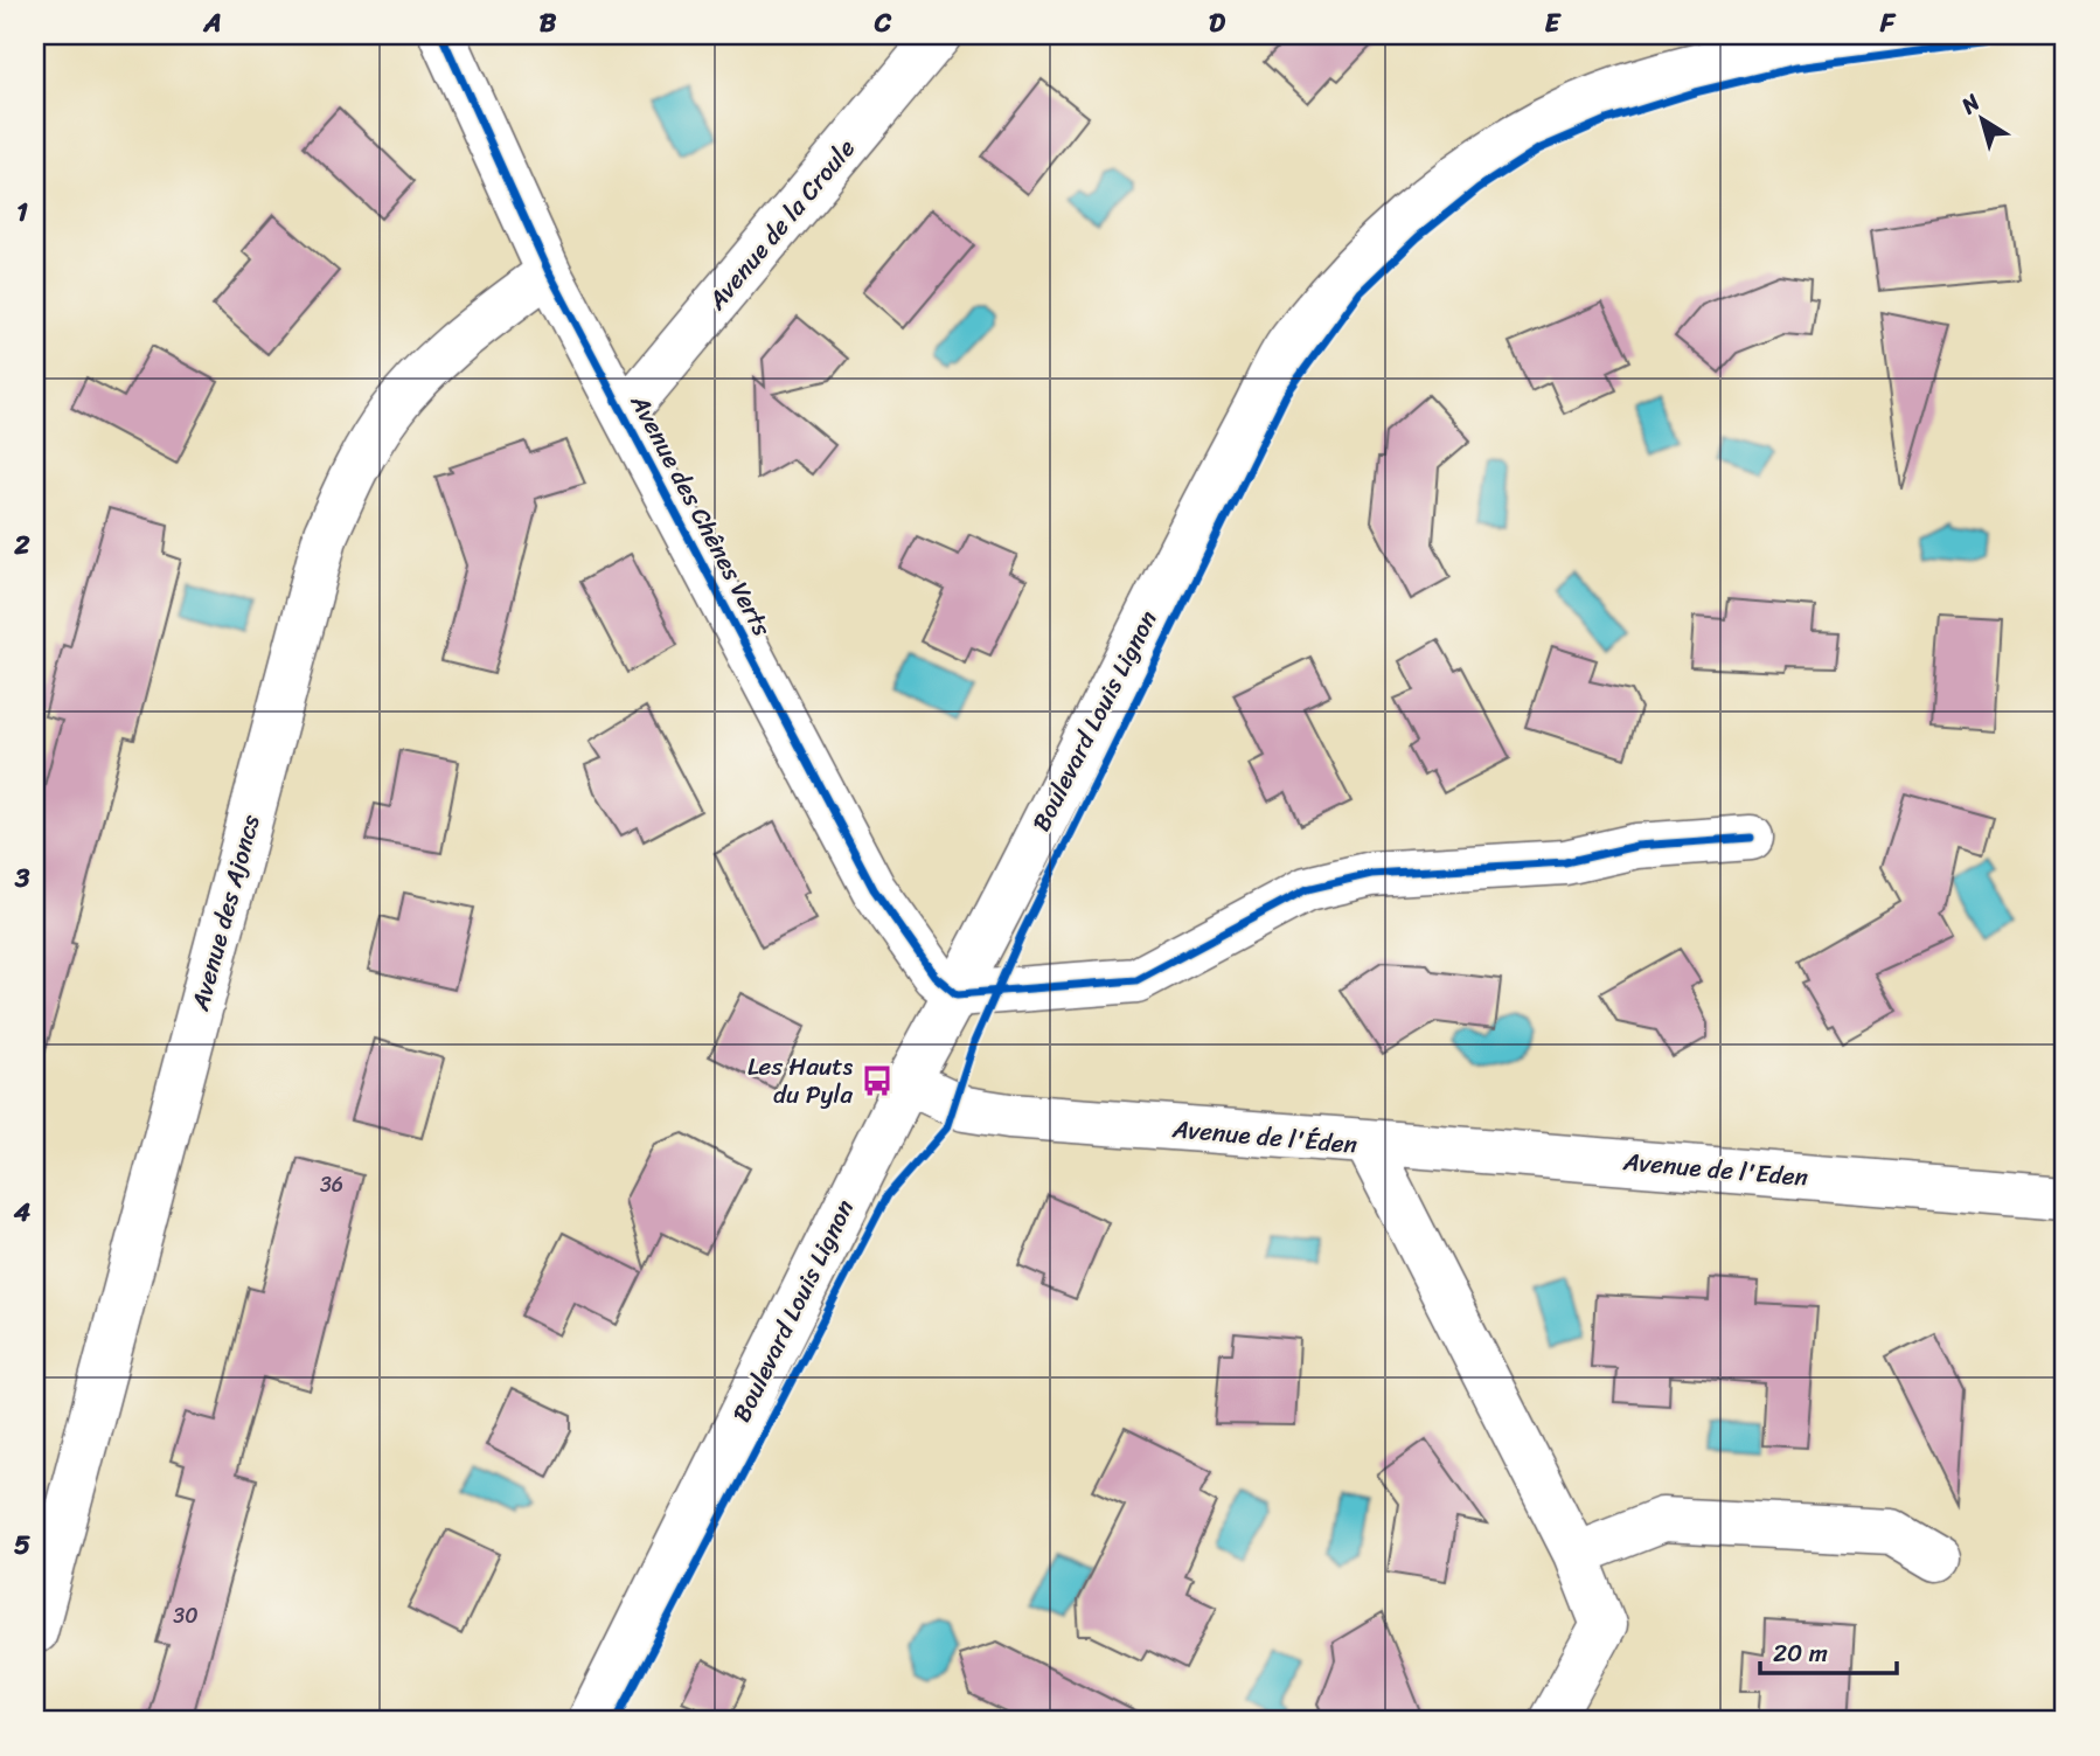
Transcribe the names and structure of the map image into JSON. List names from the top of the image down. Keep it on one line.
{"streets":{"street":["Avenue de la Croule","Avenue des Chênes Verts","Boulevard Louis Lignon","Avenue des Ajoncs","Avenue de l'Éden","Avenue de l'Eden"]},"crossings":[["Avenue de la Croule","Avenue des Chênes Verts"],["Avenue des Chênes Verts","Boulevard Louis Lignon"],["Avenue des Chênes Verts","Avenue des Ajoncs"],["Boulevard Louis Lignon","Avenue de l'Éden"],["Avenue de l'Éden","Avenue de l'Eden"]],"places":{"bus stop":["Les Hauts du Pyla"]},"house_numbers":["36","30"],"scale_bar":"20 m","north":"top left","grid":{"columns":["A","B","C","D","E","F"],"rows":["1","2","3","4","5"]}}
